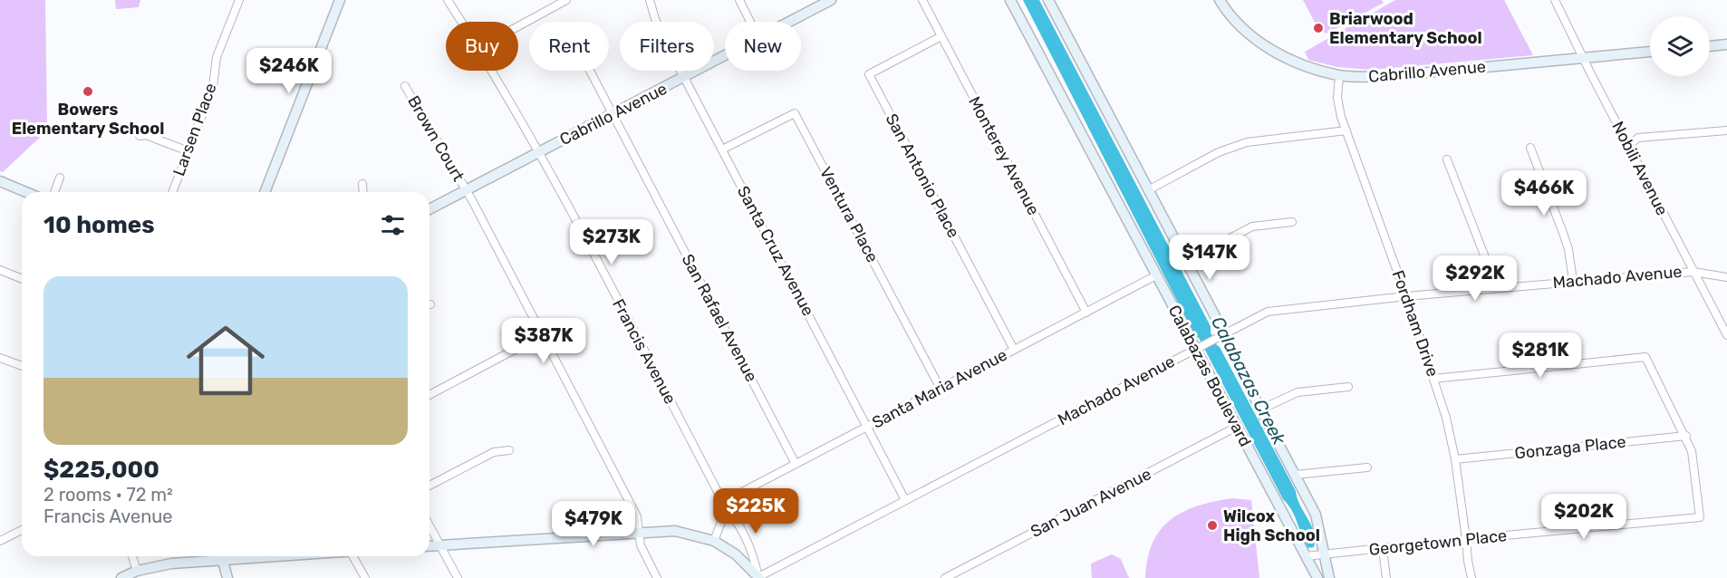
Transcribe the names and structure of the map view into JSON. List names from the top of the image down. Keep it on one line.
{"streets":{"street":["Cabrillo Avenue","Larsen Place","Brown Court","Monterey Avenue","Nobili Avenue","San Antonio Place","Ventura Place","Santa Cruz Avenue","Machado Avenue","San Rafael Avenue","Fordham Drive","Francis Avenue","Calabazas Boulevard","Santa Maria Avenue","Gonzaga Place","San Juan Avenue","Georgetown Place"]},"crossings":[["Cabrillo Avenue","Brown Court"],["Cabrillo Avenue","Nobili Avenue"],["Cabrillo Avenue","Santa Cruz Avenue"],["Cabrillo Avenue","San Rafael Avenue"],["Cabrillo Avenue","Fordham Drive"],["Cabrillo Avenue","Francis Avenue"],["Monterey Avenue","San Antonio Place"],["Monterey Avenue","Santa Maria Avenue"],["Nobili Avenue","Machado Avenue"],["San Antonio Place","Santa Maria Avenue"],["Ventura Place","Santa Cruz Avenue"],["Ventura Place","Santa Maria Avenue"],["Santa Cruz Avenue","Machado Avenue"],["Santa Cruz Avenue","Santa Maria Avenue"],["Machado Avenue","Fordham Drive"],["Machado Avenue","Francis Avenue"],["Machado Avenue","Calabazas Boulevard"],["San Rafael Avenue","Santa Maria Avenue"],["Fordham Drive","Gonzaga Place"],["Fordham Drive","Georgetown Place"],["Francis Avenue","Santa Maria Avenue"],["Calabazas Boulevard","Santa Maria Avenue"],["Calabazas Boulevard","San Juan Avenue"],["Calabazas Boulevard","Georgetown Place"],["Gonzaga Place","Georgetown Place"]],"water":["Calabazas Creek"],"places":["Briarwood Elementary School","Bowers Elementary School","Wilcox High School"],"page":{"chip":["Buy","Rent","Filters","New"],"price":["$246K","$466K","$273K","$147K","$292K","$387K","$281K","$225K","$202K","$479K"],"heading":"10 homes","list":[{"name":"$225,000","note":"2 rooms · 72 m² · Francis Avenue"}]}}
